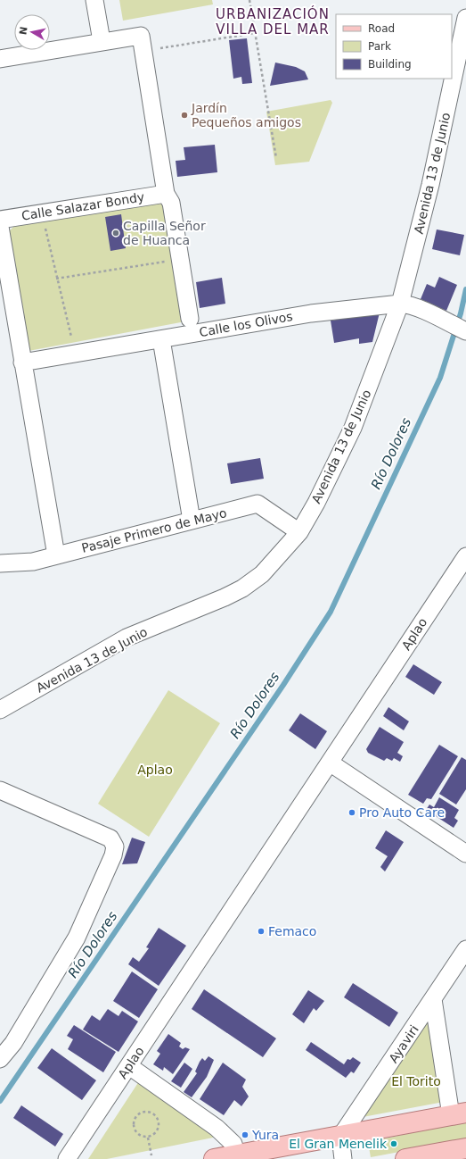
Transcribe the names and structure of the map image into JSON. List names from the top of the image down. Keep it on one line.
{"streets":{"street":["Avenida 13 de Junio","Calle Salazar Bondy","Calle los Olivos","Pasaje Primero de Mayo","Aplao","Ayaviri"]},"crossings":[["Avenida 13 de Junio","Calle los Olivos"],["Avenida 13 de Junio","Pasaje Primero de Mayo"]],"districts":["URBANIZACIÓN VILLA DEL MAR"],"water":["Río Dolores"],"parks":["Aplao","El Torito"],"places":["Jardín Pequeños amigos","Capilla Señor de Huanca","Pro Auto Care","Femaco","Yura","El Gran Menelik"],"legend":["Road","Park","Building"],"north":"left"}
